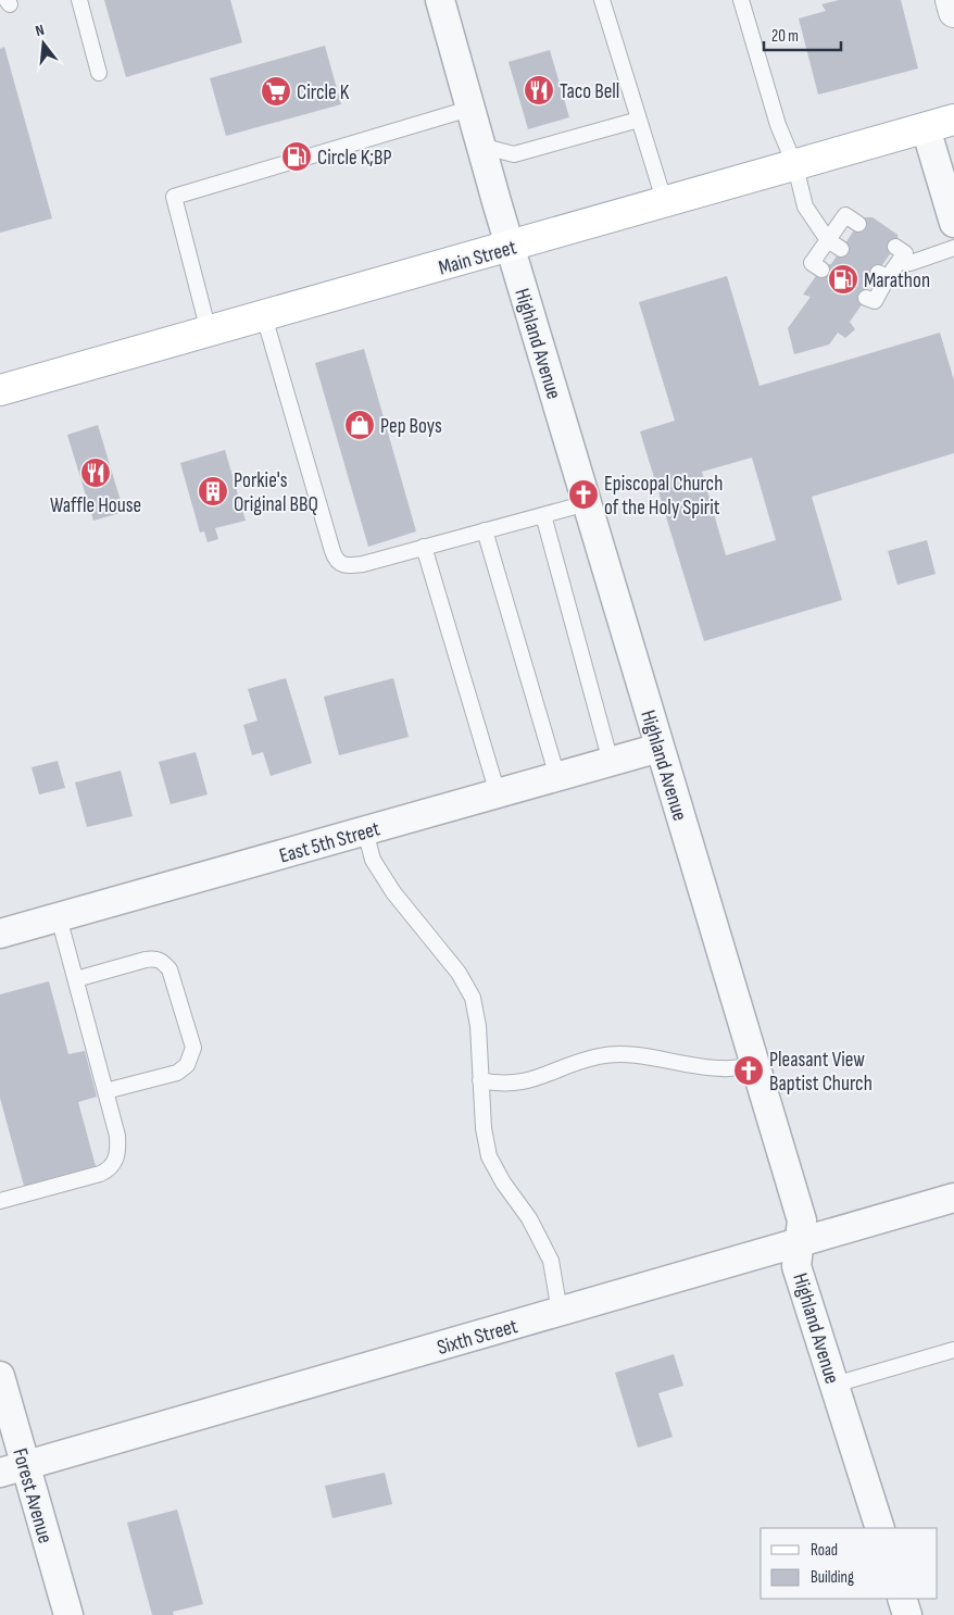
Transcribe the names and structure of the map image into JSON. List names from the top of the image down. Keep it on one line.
{"streets":{"main road":["Main Street"],"street":["Highland Avenue","East 5th Street","Sixth Street","Forest Avenue"]},"crossings":[["Main Street","Highland Avenue"],["Highland Avenue","East 5th Street"],["Highland Avenue","Sixth Street"],["Sixth Street","Forest Avenue"]],"places":{"restaurant":["Taco Bell","Waffle House"],"supermarket":["Circle K"],"fuel station":["Circle K;BP","Marathon"],"shop":["Pep Boys"],"building":["Porkie's Original BBQ"],"church":["Episcopal Church of the Holy Spirit","Pleasant View Baptist Church"]},"legend":["Road","Building"],"scale_bar":"20 m","north":"top"}
